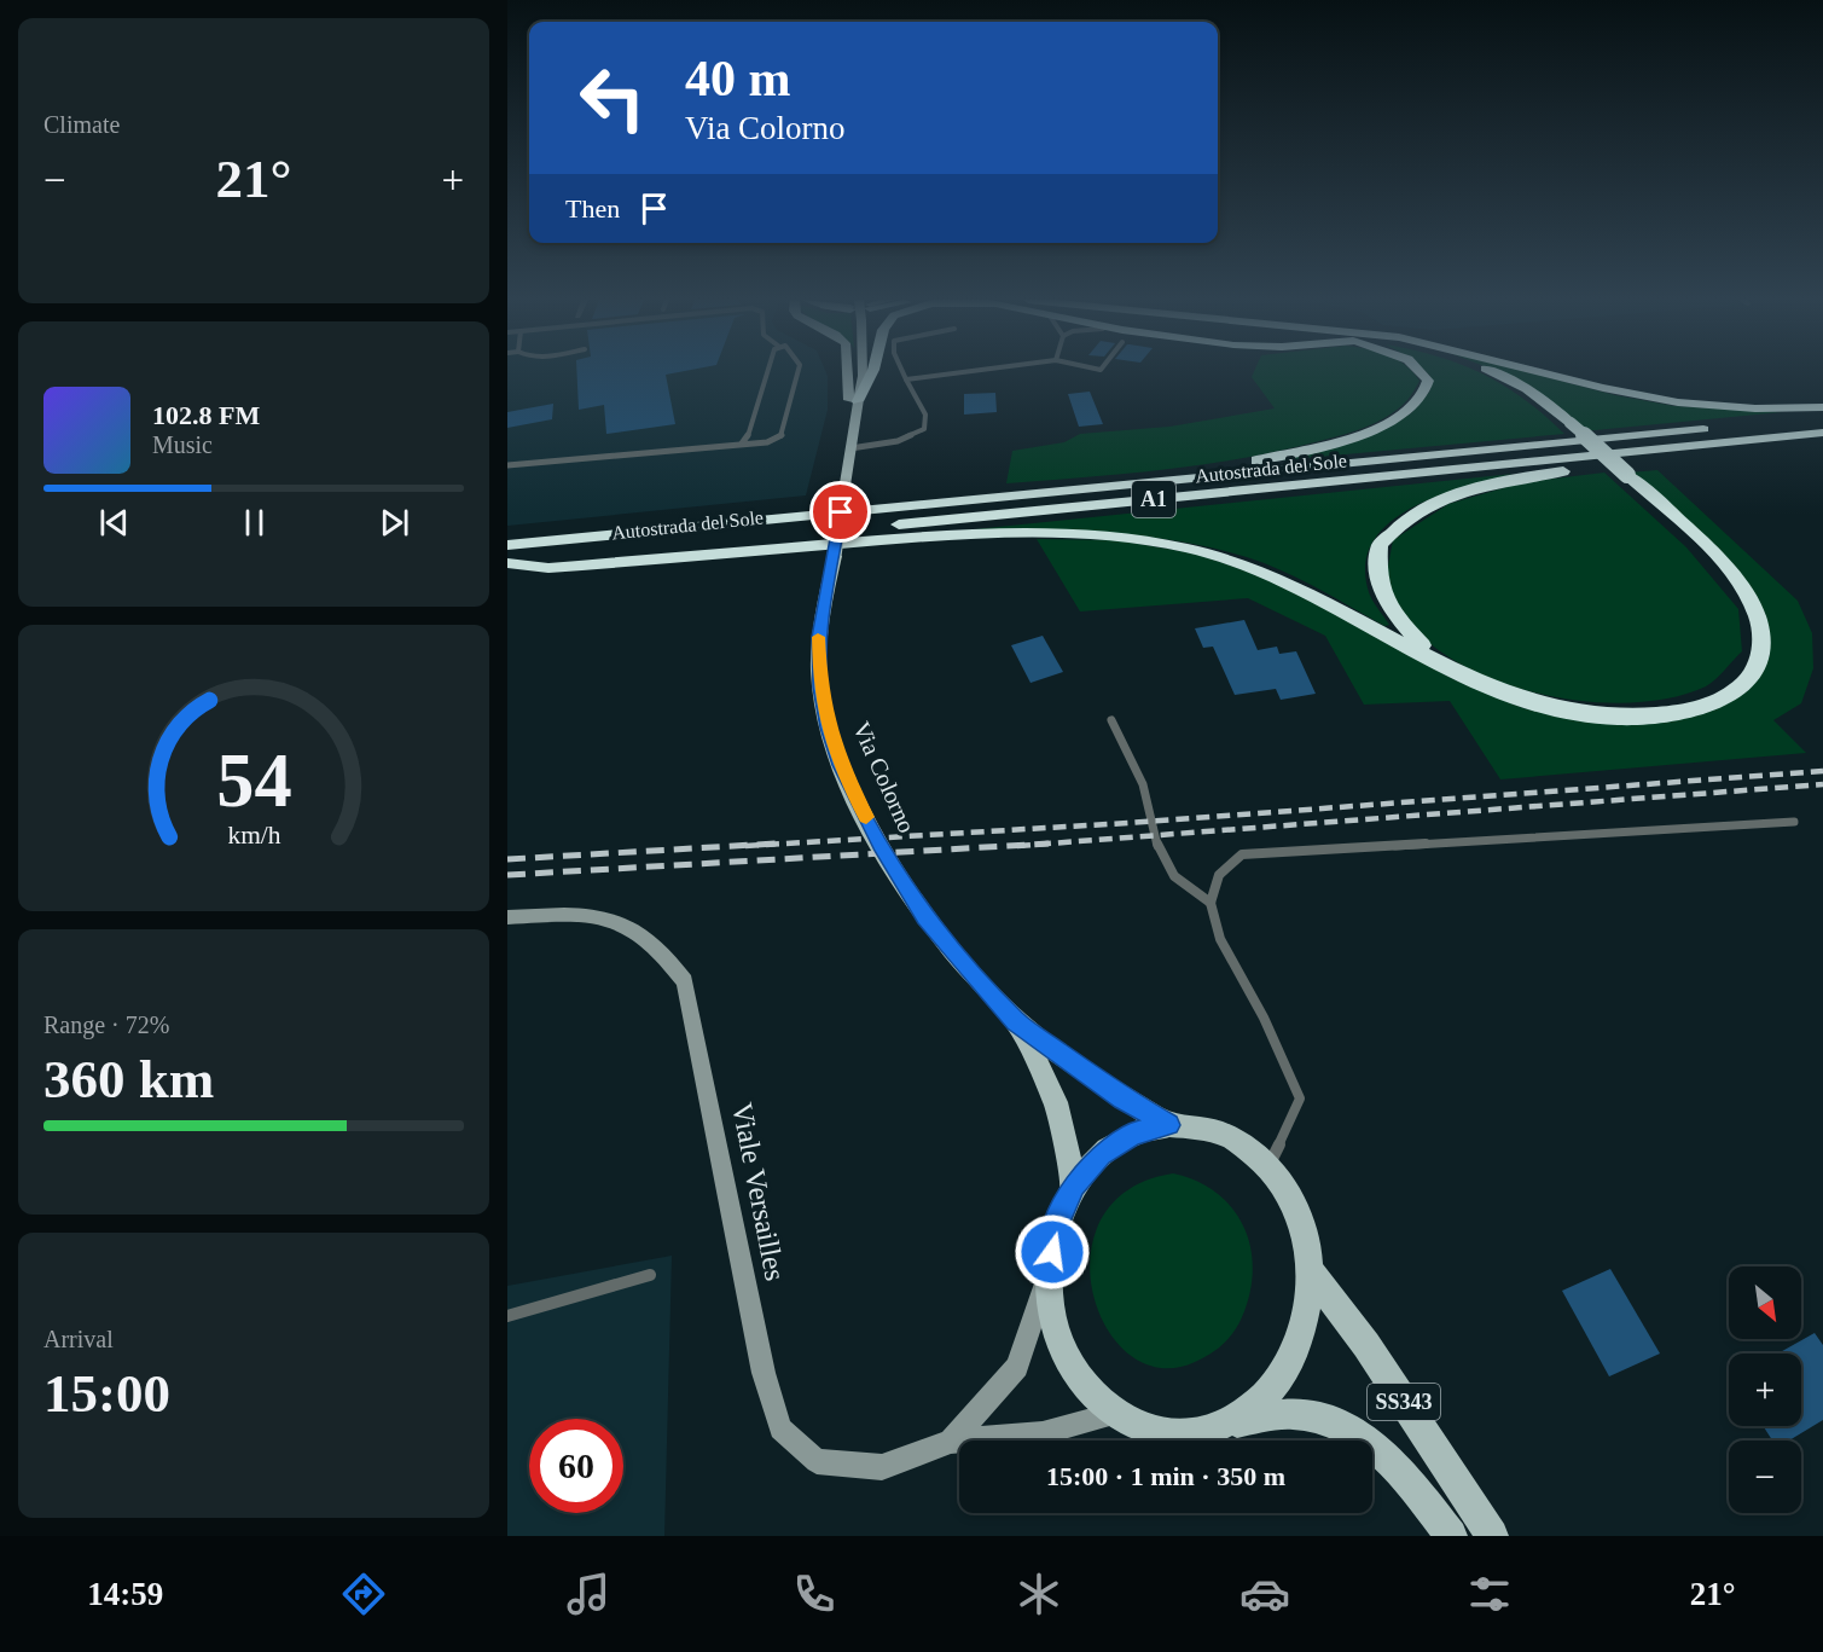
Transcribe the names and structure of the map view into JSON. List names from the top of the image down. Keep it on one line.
{"streets":{"highway":["Autostrada del Sole","A1"],"main road":["Via Colorno","SS343"],"street":["Viale Versailles"]},"crossings":[["Via Colorno","Viale Versailles"]],"north":"bottom right","page":{"tile":["Climate",["Range · 72%","360 km"],["Arrival","15:00"]],"turn":["40 m","Via Colorno"],"heat":["−","21°","+"],"then":"Then","song":["102.8 FM","Music"],"map_buttons":["+","−"],"limit":"60","trip":"15:00 · 1 min · 350 m","tabs":["14:59","21°"],"gauge":["54","km/h"]}}
